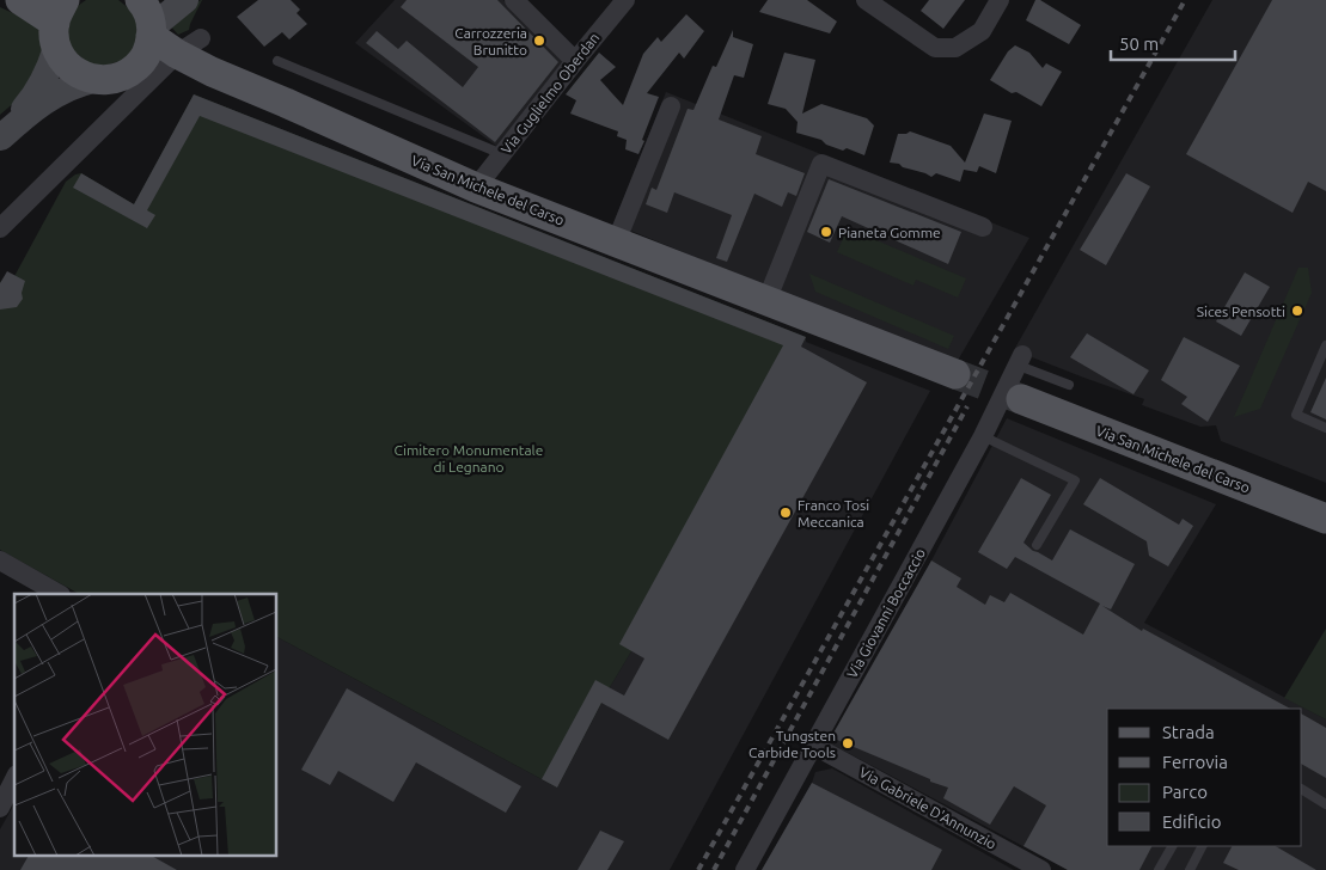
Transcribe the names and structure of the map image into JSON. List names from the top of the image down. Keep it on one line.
{"streets":{"main road":["Via San Michele del Carso"],"street":["Via Guglielmo Oberdan","Via Giovanni Boccaccio","Via Gabriele D'Annunzio"]},"crossings":[["Via Guglielmo Oberdan","Via San Michele del Carso"],["Via Giovanni Boccaccio","Via Gabriele D'Annunzio"]],"parks":["Cimitero Monumentale di Legnano"],"places":["Carrozzeria Brunitto","Pianeta Gomme","Sices Pensotti","Franco Tosi Meccanica","Tungsten Carbide Tools"],"legend":["Strada","Ferrovia","Parco","Edificio"],"scale_bar":"50 m"}
